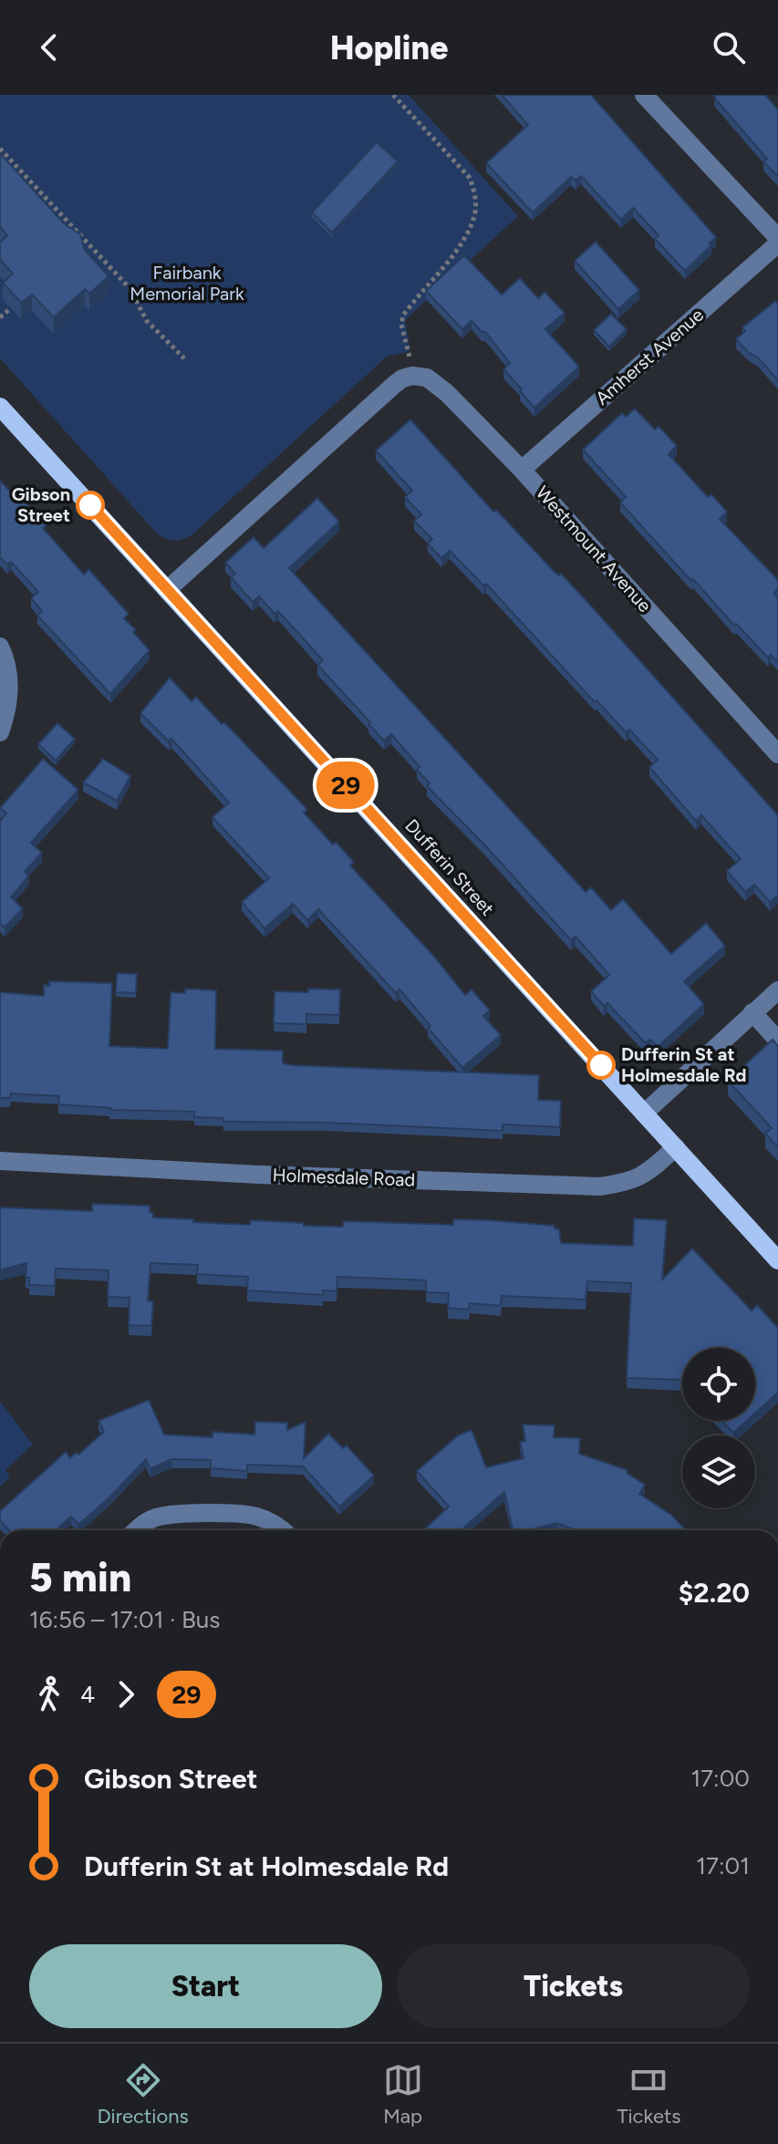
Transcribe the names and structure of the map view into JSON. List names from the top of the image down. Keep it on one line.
{"streets":{"main road":["Dufferin Street"],"street":["Amherst Avenue","Westmount Avenue","Holmesdale Road"]},"crossings":[["Amherst Avenue","Westmount Avenue"],["Westmount Avenue","Dufferin Street"],["Dufferin Street","Holmesdale Road"]],"parks":["Fairbank Memorial Park"],"places":["Gibson Street","Dufferin St at Holmesdale Rd"],"lines":["bus line 29"],"page":{"header":"Hopline","on_map":"29","heading":["5 min","16:56 – 17:01 · Bus","$2.20"],"legs":["4","29"],"list":[{"name":"Gibson Street","value":"17:00"},{"name":"Dufferin St at Holmesdale Rd","value":"17:01"}],"buttons":["Start","Tickets"],"tabs":["Directions","Map","Tickets"]}}
